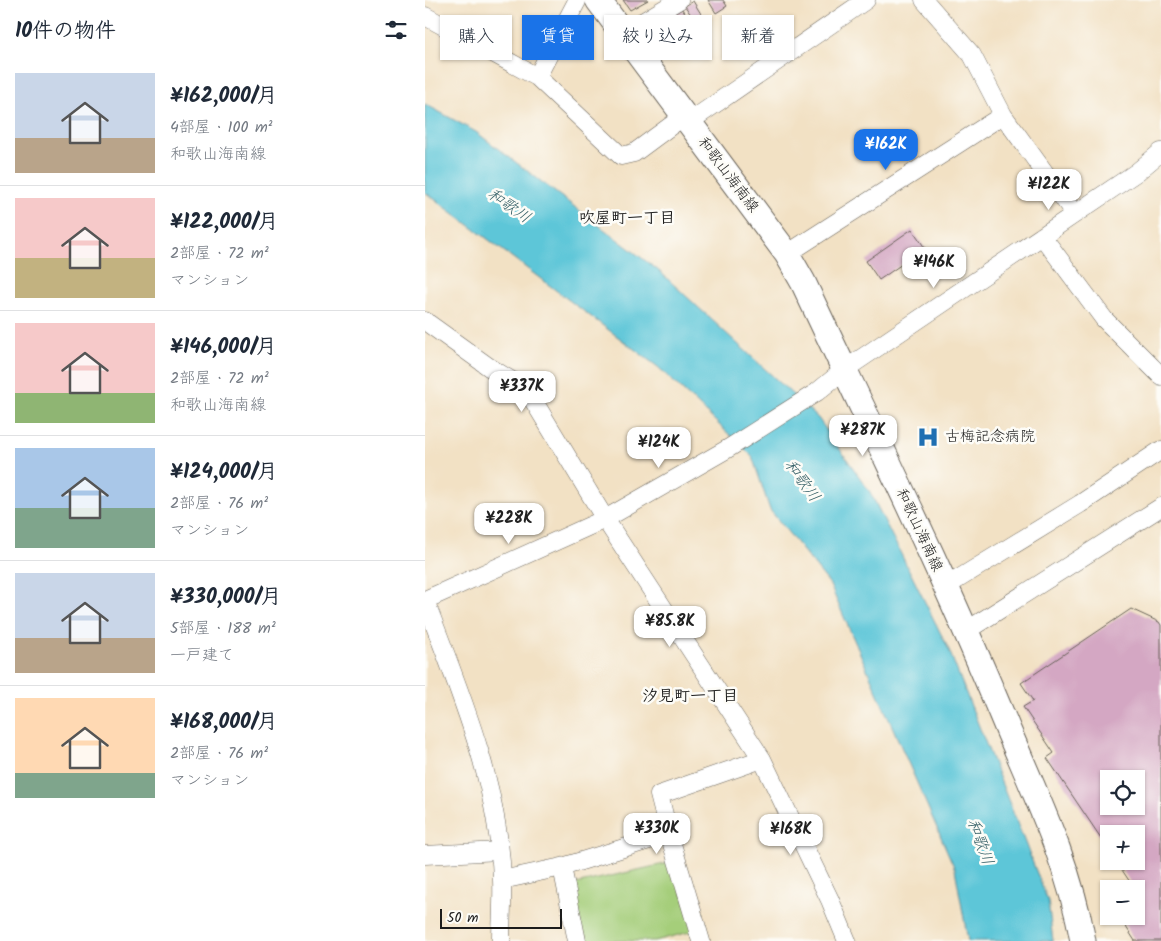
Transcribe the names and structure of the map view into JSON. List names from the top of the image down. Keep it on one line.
{"streets":{"main road":["和歌山海南線"]},"districts":["吹屋町一丁目","汐見町一丁目"],"water":["和歌川"],"places":{"hospital":["古梅記念病院"]},"scale_bar":"50 m","page":{"heading":"10件の物件","chip":["購入","賃貸","絞り込み","新着"],"list":[{"name":"¥162,000/月","note":"4部屋 · 100 m² · 和歌山海南線"},{"name":"¥122,000/月","note":"2部屋 · 72 m² · マンション"},{"name":"¥146,000/月","note":"2部屋 · 72 m² · 和歌山海南線"},{"name":"¥124,000/月","note":"2部屋 · 76 m² · マンション"},{"name":"¥330,000/月","note":"5部屋 · 188 m² · 一戸建て"},{"name":"¥168,000/月","note":"2部屋 · 76 m² · マンション"}],"price":["¥162K","¥122K","¥146K","¥337K","¥287K","¥124K","¥228K","¥85.8K","¥330K","¥168K"],"map_buttons":["+","−"],"scale":"50 m"}}
